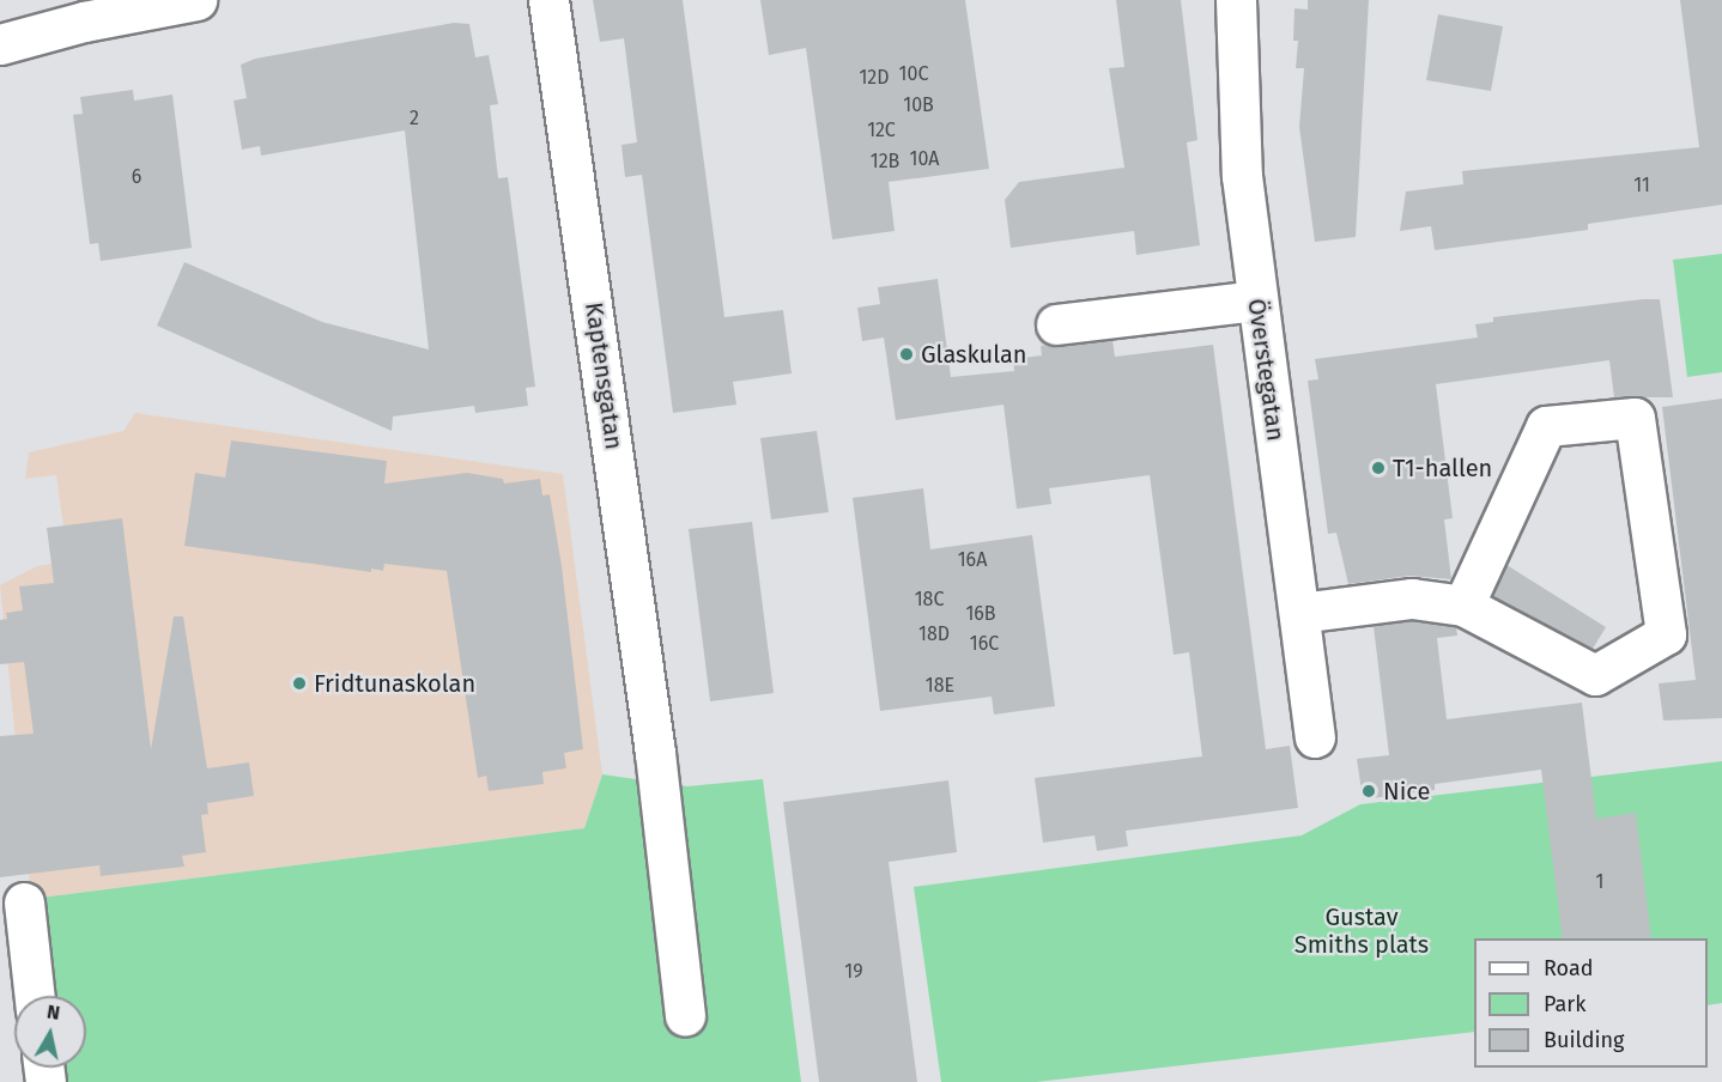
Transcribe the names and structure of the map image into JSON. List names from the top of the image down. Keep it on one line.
{"streets":{"street":["Överstegatan","Kaptensgatan"]},"parks":["Gustav Smiths plats"],"places":["Glaskulan","T1-hallen","Fridtunaskolan","Nice"],"house_numbers":["10C","12D","10B","2","12C","10A","12B","6","11","16A","18C","16B","18D","16C","18E","1","19"],"legend":["Road","Park","Building"],"north":"top"}
